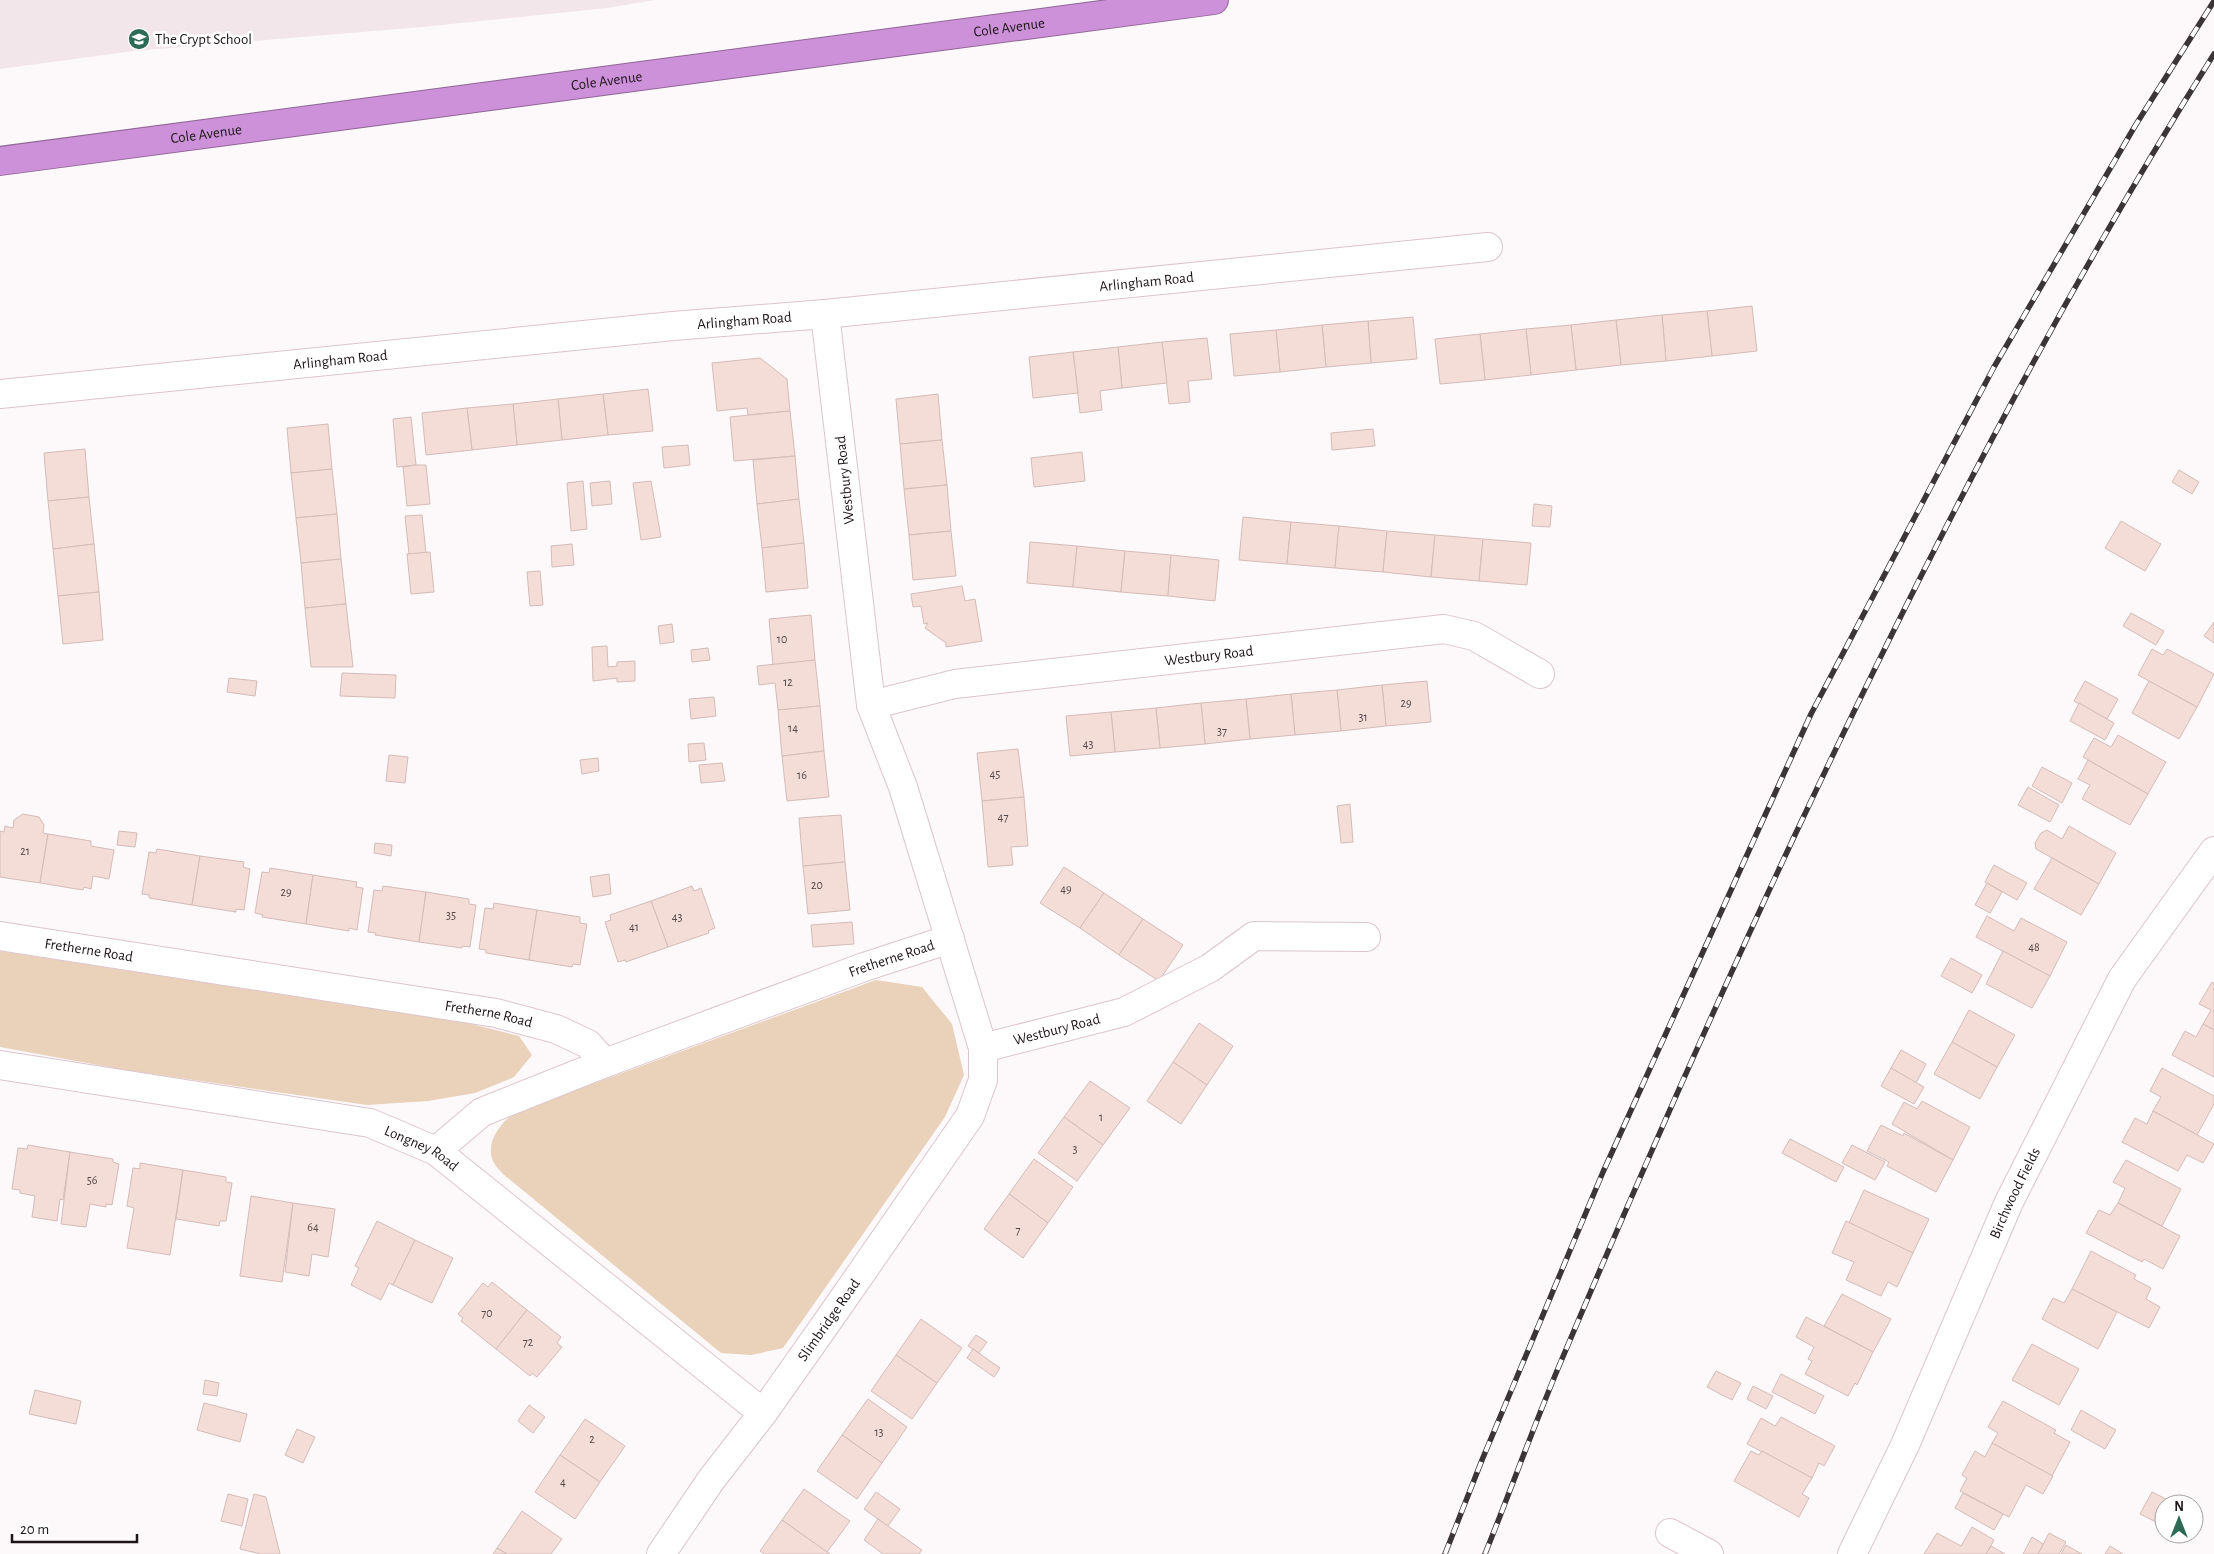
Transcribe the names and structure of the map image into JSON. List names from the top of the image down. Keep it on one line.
{"streets":{"highway":["Cole Avenue"],"street":["Arlingham Road","Westbury Road","Fretherne Road","Longney Road","Birchwood Fields","Slimbridge Road"]},"crossings":[["Arlingham Road","Westbury Road"],["Westbury Road","Fretherne Road"],["Westbury Road","Slimbridge Road"],["Longney Road","Slimbridge Road"]],"places":{"school or university":["The Crypt School"]},"house_numbers":["10","12","29","31","14","37","43","45","16","47","21","20","49","29","35","43","41","48","1","3","56","64","7","70","72","13","2","4"],"scale_bar":"20 m","north":"top"}
